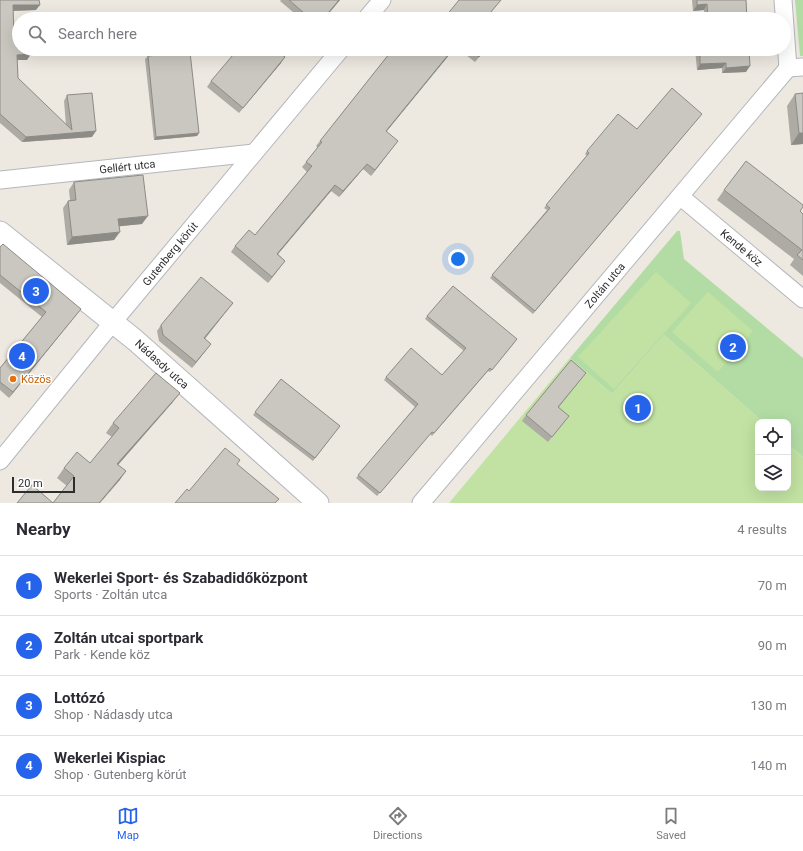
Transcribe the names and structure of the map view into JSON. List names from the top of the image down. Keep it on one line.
{"streets":{"street":["Gellért utca","Kende köz","Gutenberg körút","Zoltán utca","Nádasdy utca"]},"crossings":[["Gellért utca","Gutenberg körút"],["Kende köz","Zoltán utca"],["Gutenberg körút","Nádasdy utca"]],"places":["Közös"],"scale_bar":"20 m","page":{"search":"Search here","pins":["3","2","4","1"],"scale":"20 m","heading":["Nearby","4 results"],"list":[{"mark":"1","name":"Wekerlei Sport- és Szabadidőközpont","note":"Sports · Zoltán utca","value":"70 m"},{"mark":"2","name":"Zoltán utcai sportpark","note":"Park · Kende köz","value":"90 m"},{"mark":"3","name":"Lottózó","note":"Shop · Nádasdy utca","value":"130 m"},{"mark":"4","name":"Wekerlei Kispiac","note":"Shop · Gutenberg körút","value":"140 m"}],"nav":["Map","Directions","Saved"]}}
